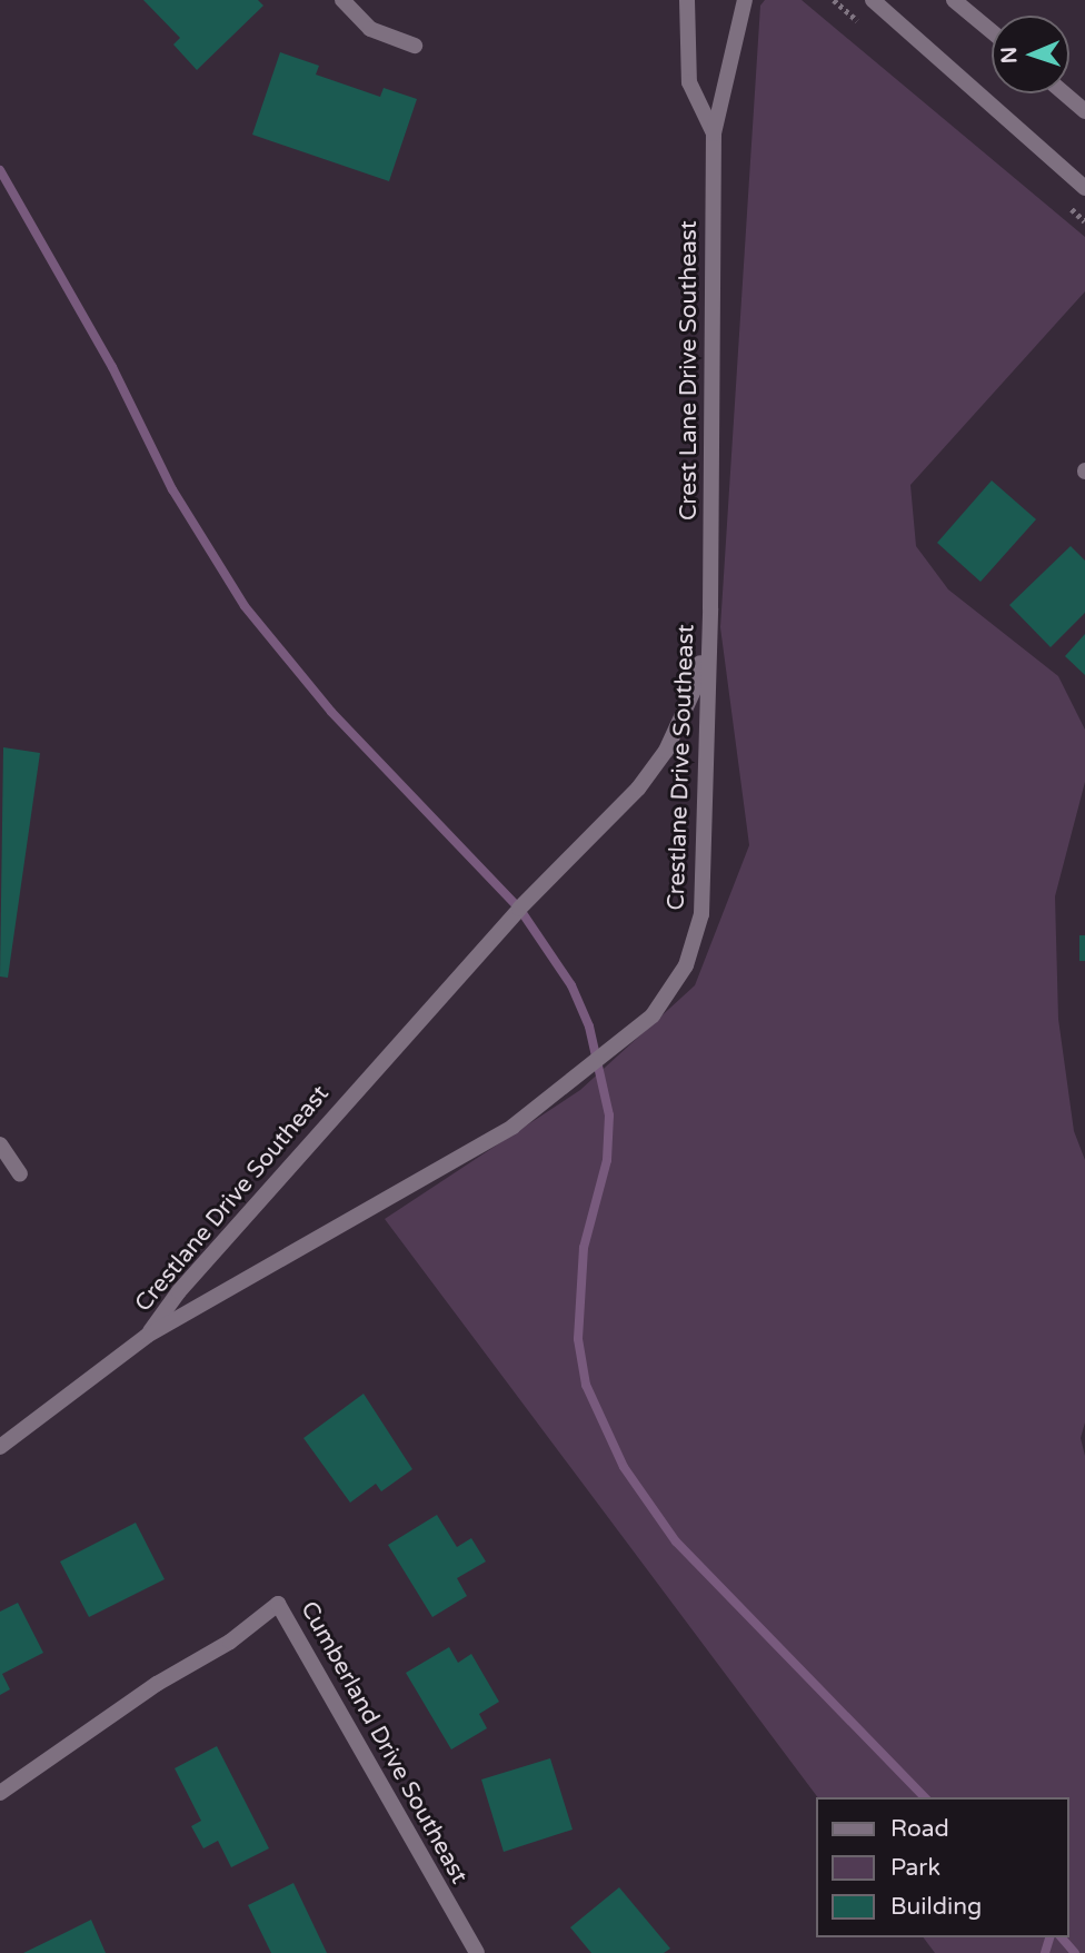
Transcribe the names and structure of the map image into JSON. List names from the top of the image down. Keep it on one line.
{"streets":{"street":["Crest Lane Drive Southeast","Crestlane Drive Southeast","Cumberland Drive Southeast"]},"crossings":[["Crest Lane Drive Southeast","Crestlane Drive Southeast"]],"legend":["Road","Park","Building"],"north":"left"}
